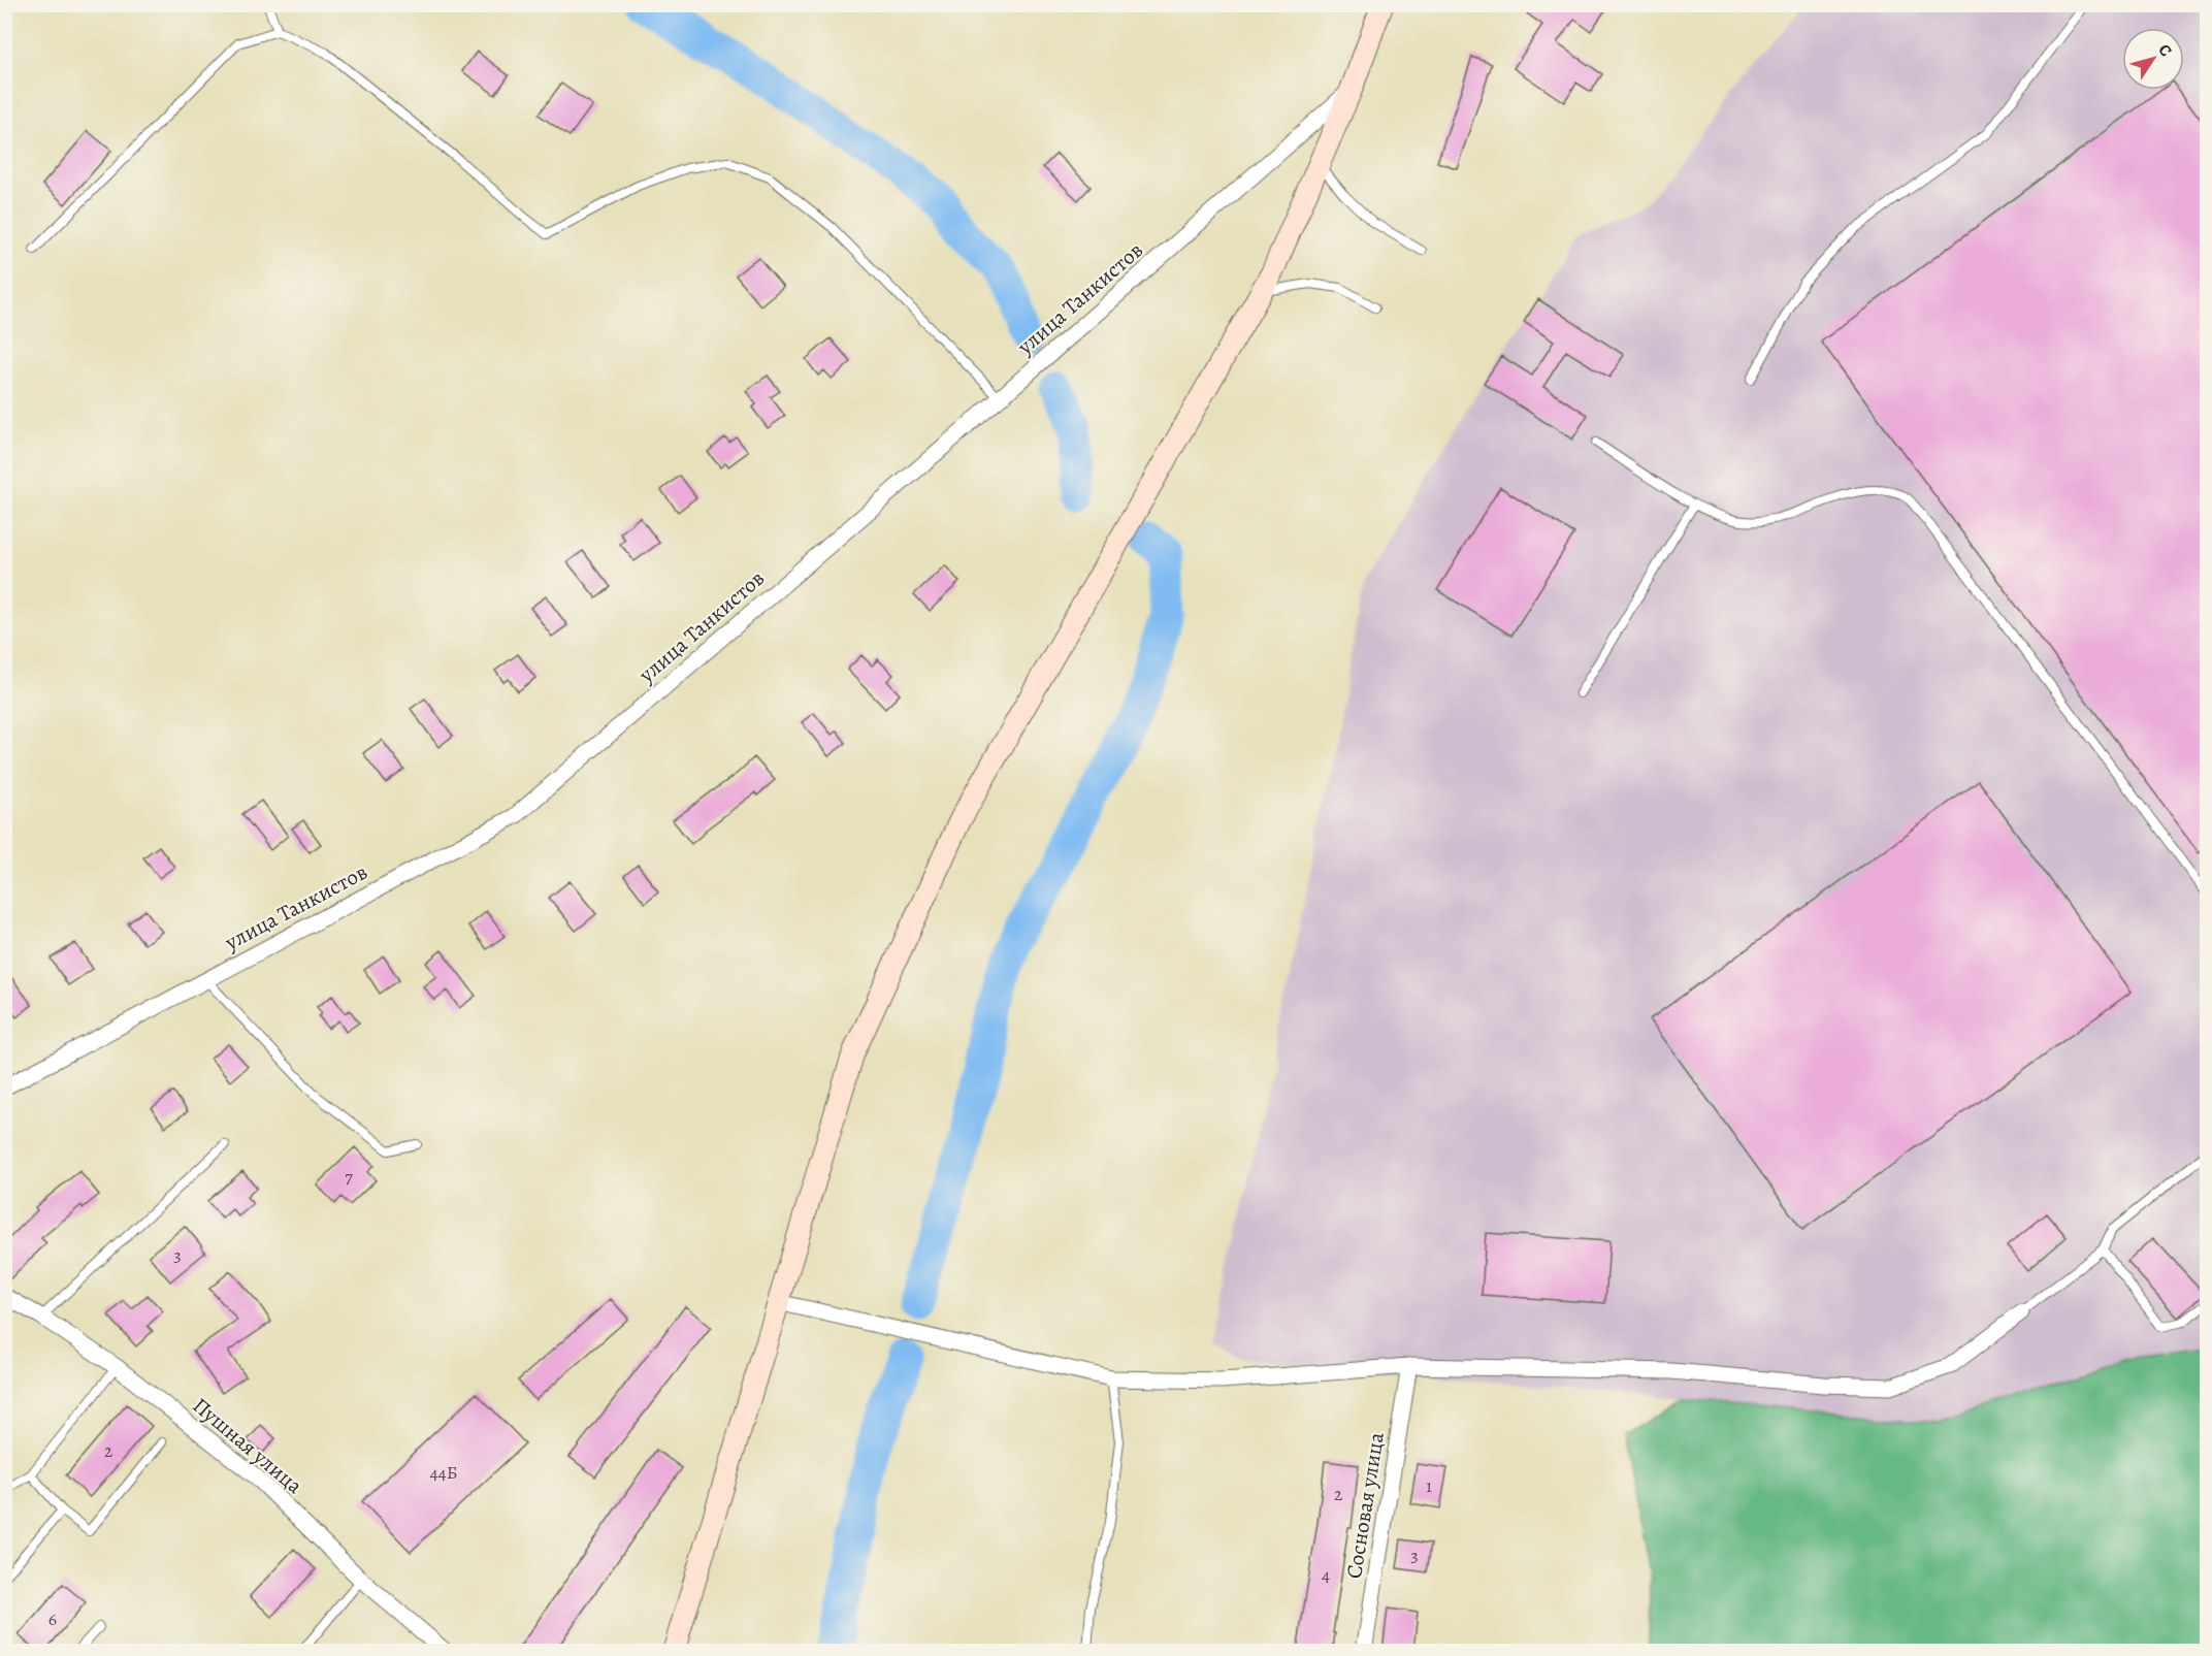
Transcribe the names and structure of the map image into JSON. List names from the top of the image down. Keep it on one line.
{"streets":{"street":["улица Танкистов","Пушная улица","Сосновая улица"]},"house_numbers":["7","3","2","44Б","1","2","3","4","6"],"north":"top right"}
